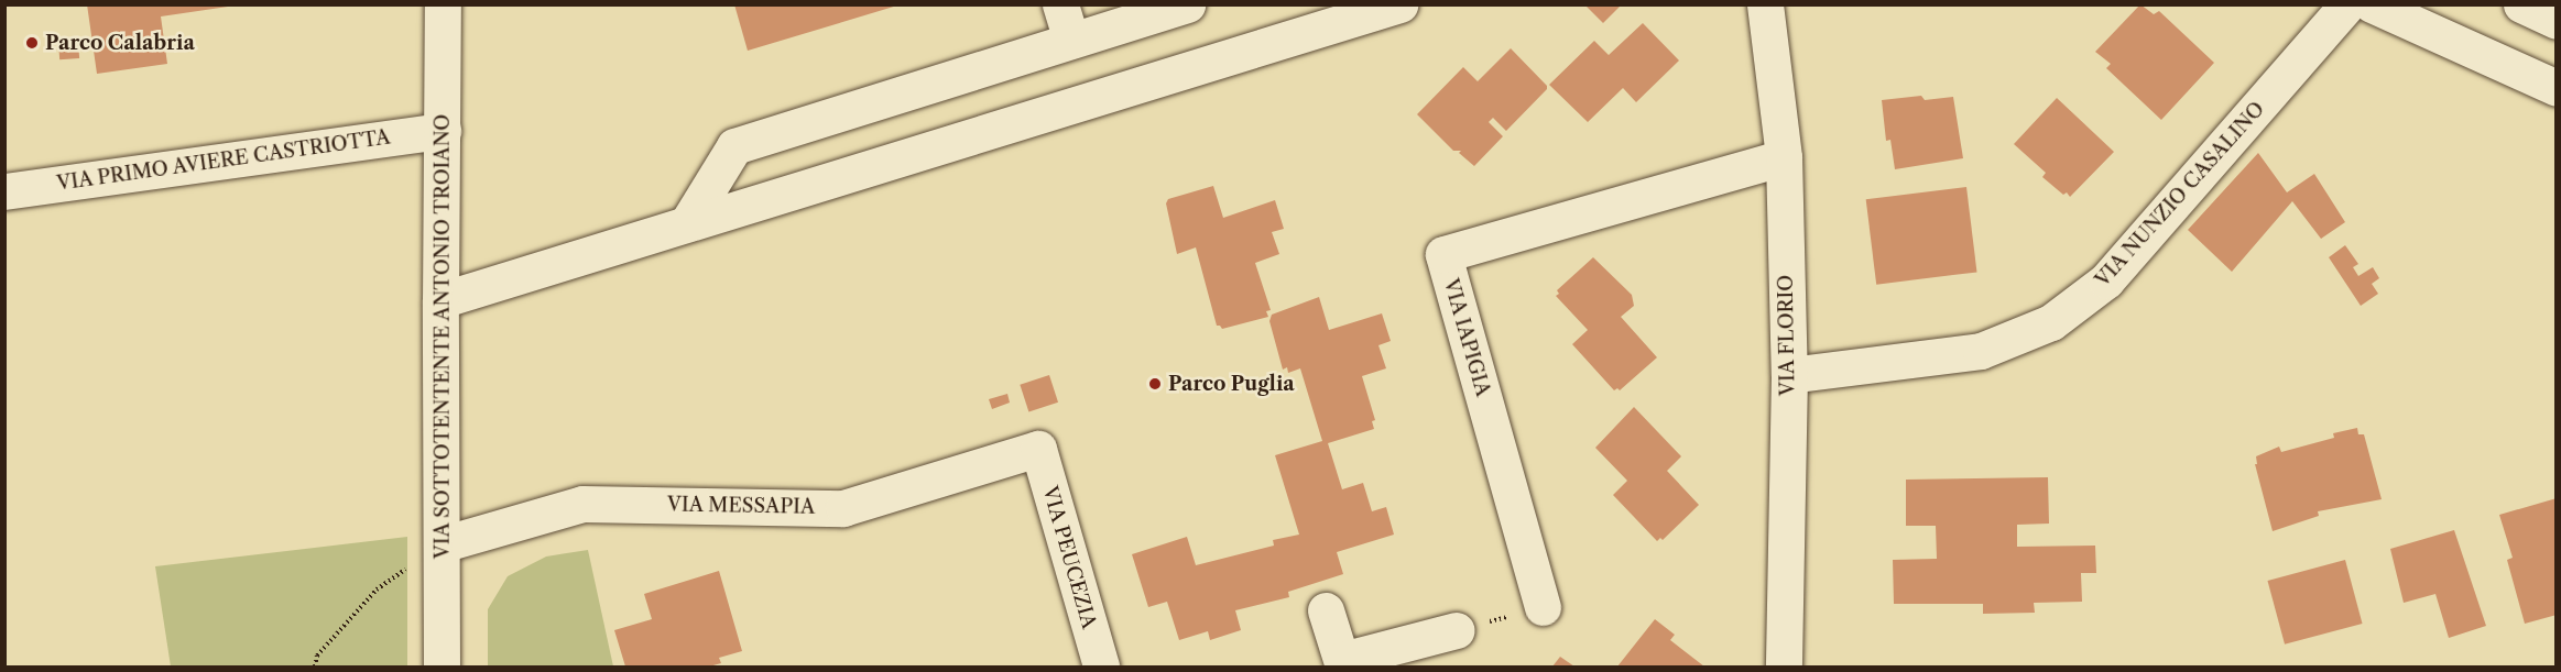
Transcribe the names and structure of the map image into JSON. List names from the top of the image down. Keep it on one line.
{"streets":{"street":["VIA PRIMO AVIERE CASTRIOTTA","VIA NUNZIO CASALINO","VIA FLORIO","VIA SOTTOTENTENTE ANTONIO TROIANO","VIA IAPIGIA","VIA MESSAPIA","VIA PEUCEZIA"]},"crossings":[["VIA PRIMO AVIERE CASTRIOTTA","VIA SOTTOTENTENTE ANTONIO TROIANO"],["VIA NUNZIO CASALINO","VIA FLORIO"],["VIA FLORIO","VIA IAPIGIA"],["VIA SOTTOTENTENTE ANTONIO TROIANO","VIA MESSAPIA"],["VIA MESSAPIA","VIA PEUCEZIA"]],"places":["Parco Calabria","Parco Puglia"]}
